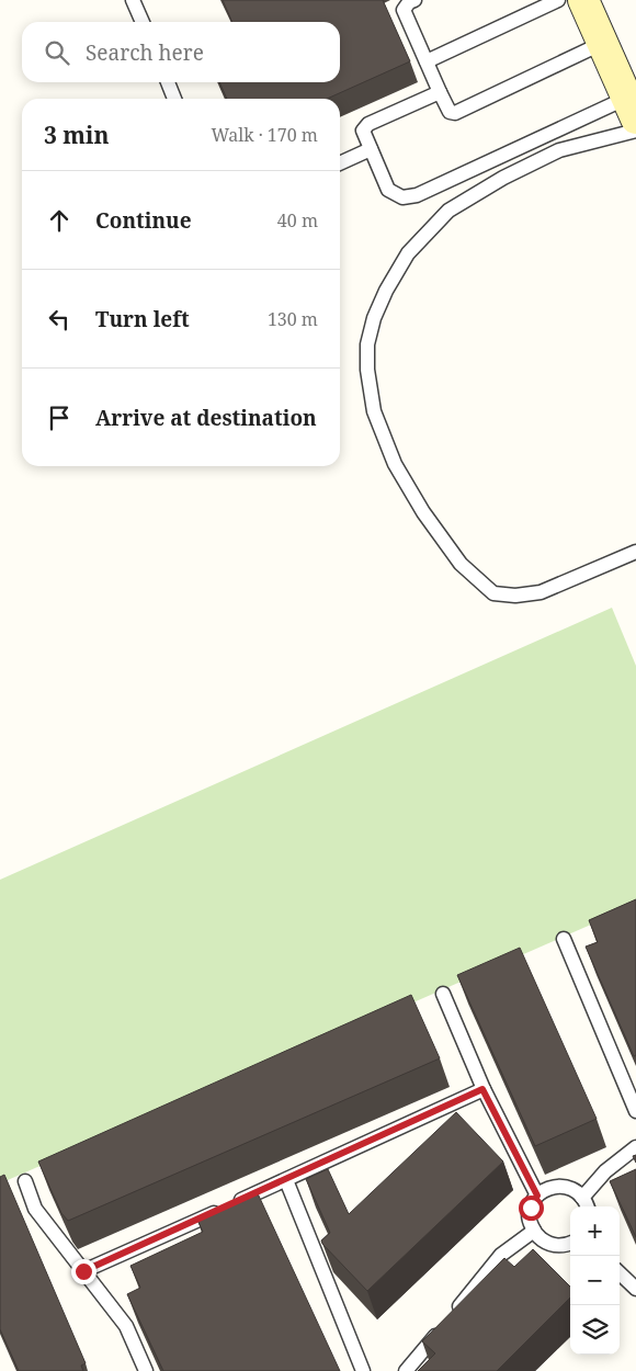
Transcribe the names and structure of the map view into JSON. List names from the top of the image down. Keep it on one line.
{"page":{"search":"Search here","heading":["3 min","Walk · 170 m"],"list":[["Continue","40 m"],["Turn left","130 m"],"Arrive at destination"],"map_buttons":["+","−"]}}
